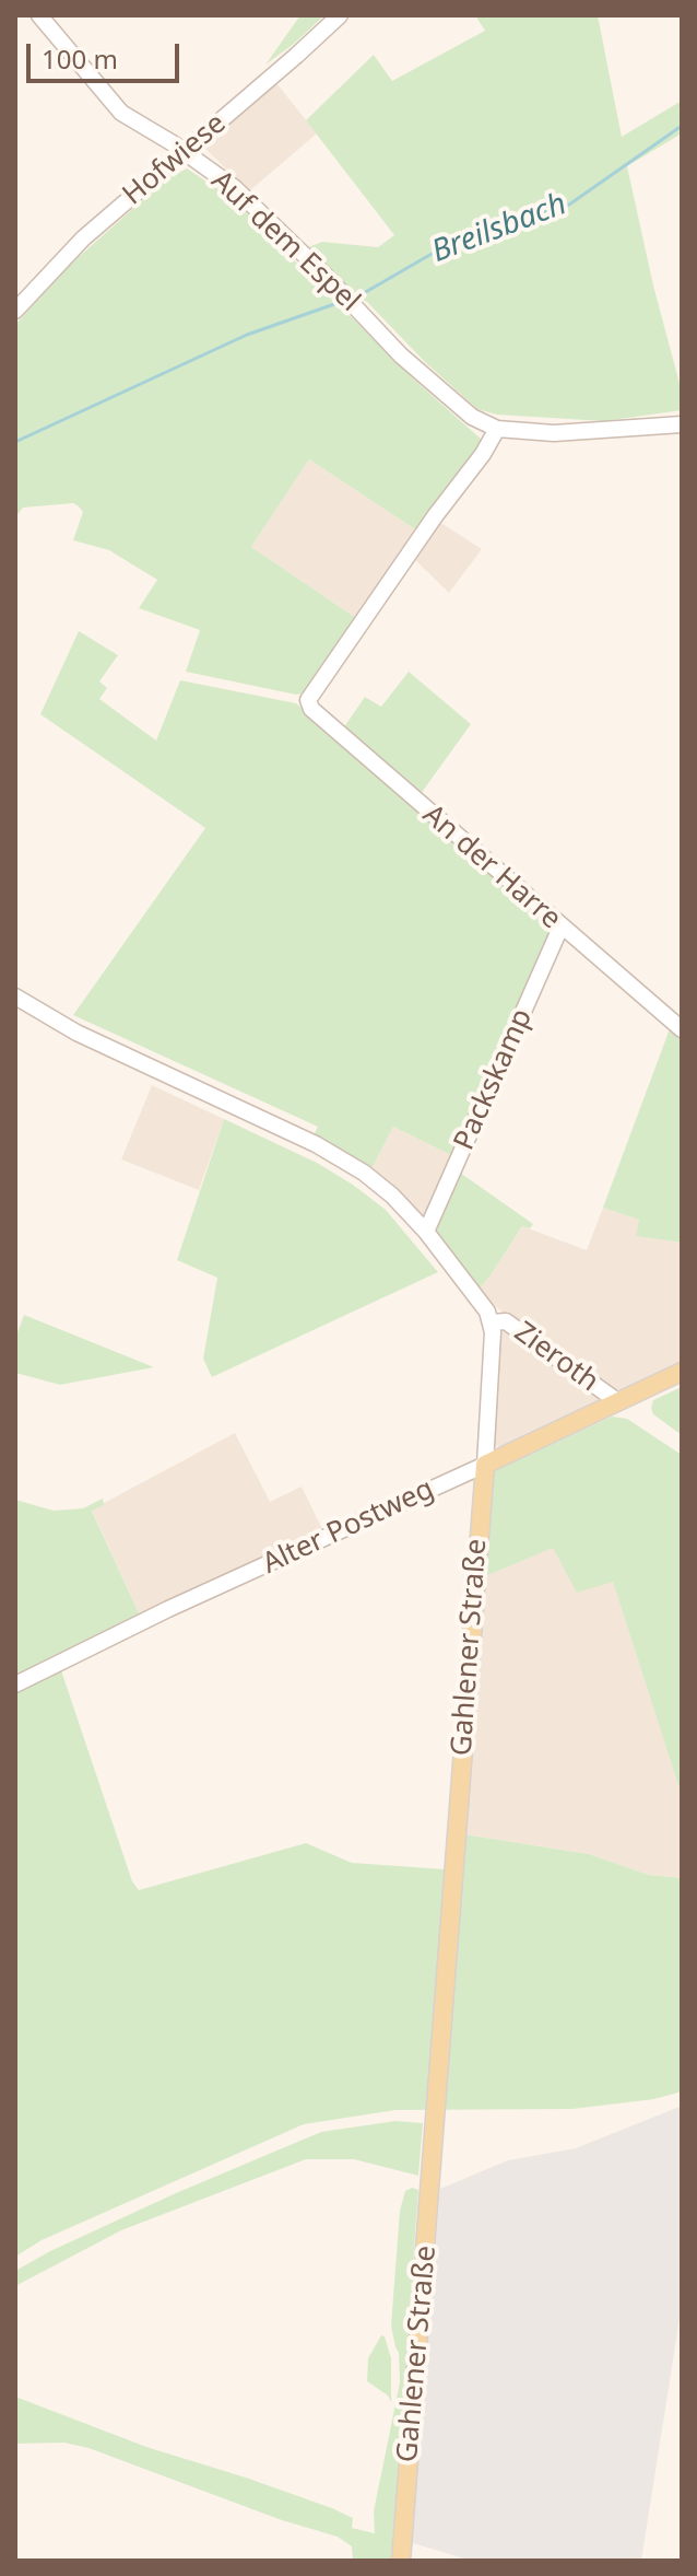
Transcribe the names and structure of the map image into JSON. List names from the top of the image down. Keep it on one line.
{"streets":{"main road":["Alter Postweg","Gahlener Straße"],"street":["Hofwiese","Auf dem Espel","An der Harre","Packskamp","Zieroth"]},"crossings":[["Hofwiese","Auf dem Espel"],["Auf dem Espel","An der Harre"],["An der Harre","Packskamp"],["Zieroth","Alter Postweg"],["Zieroth","Gahlener Straße"],["Alter Postweg","Gahlener Straße"]],"water":["Breilsbach"],"scale_bar":"100 m"}
